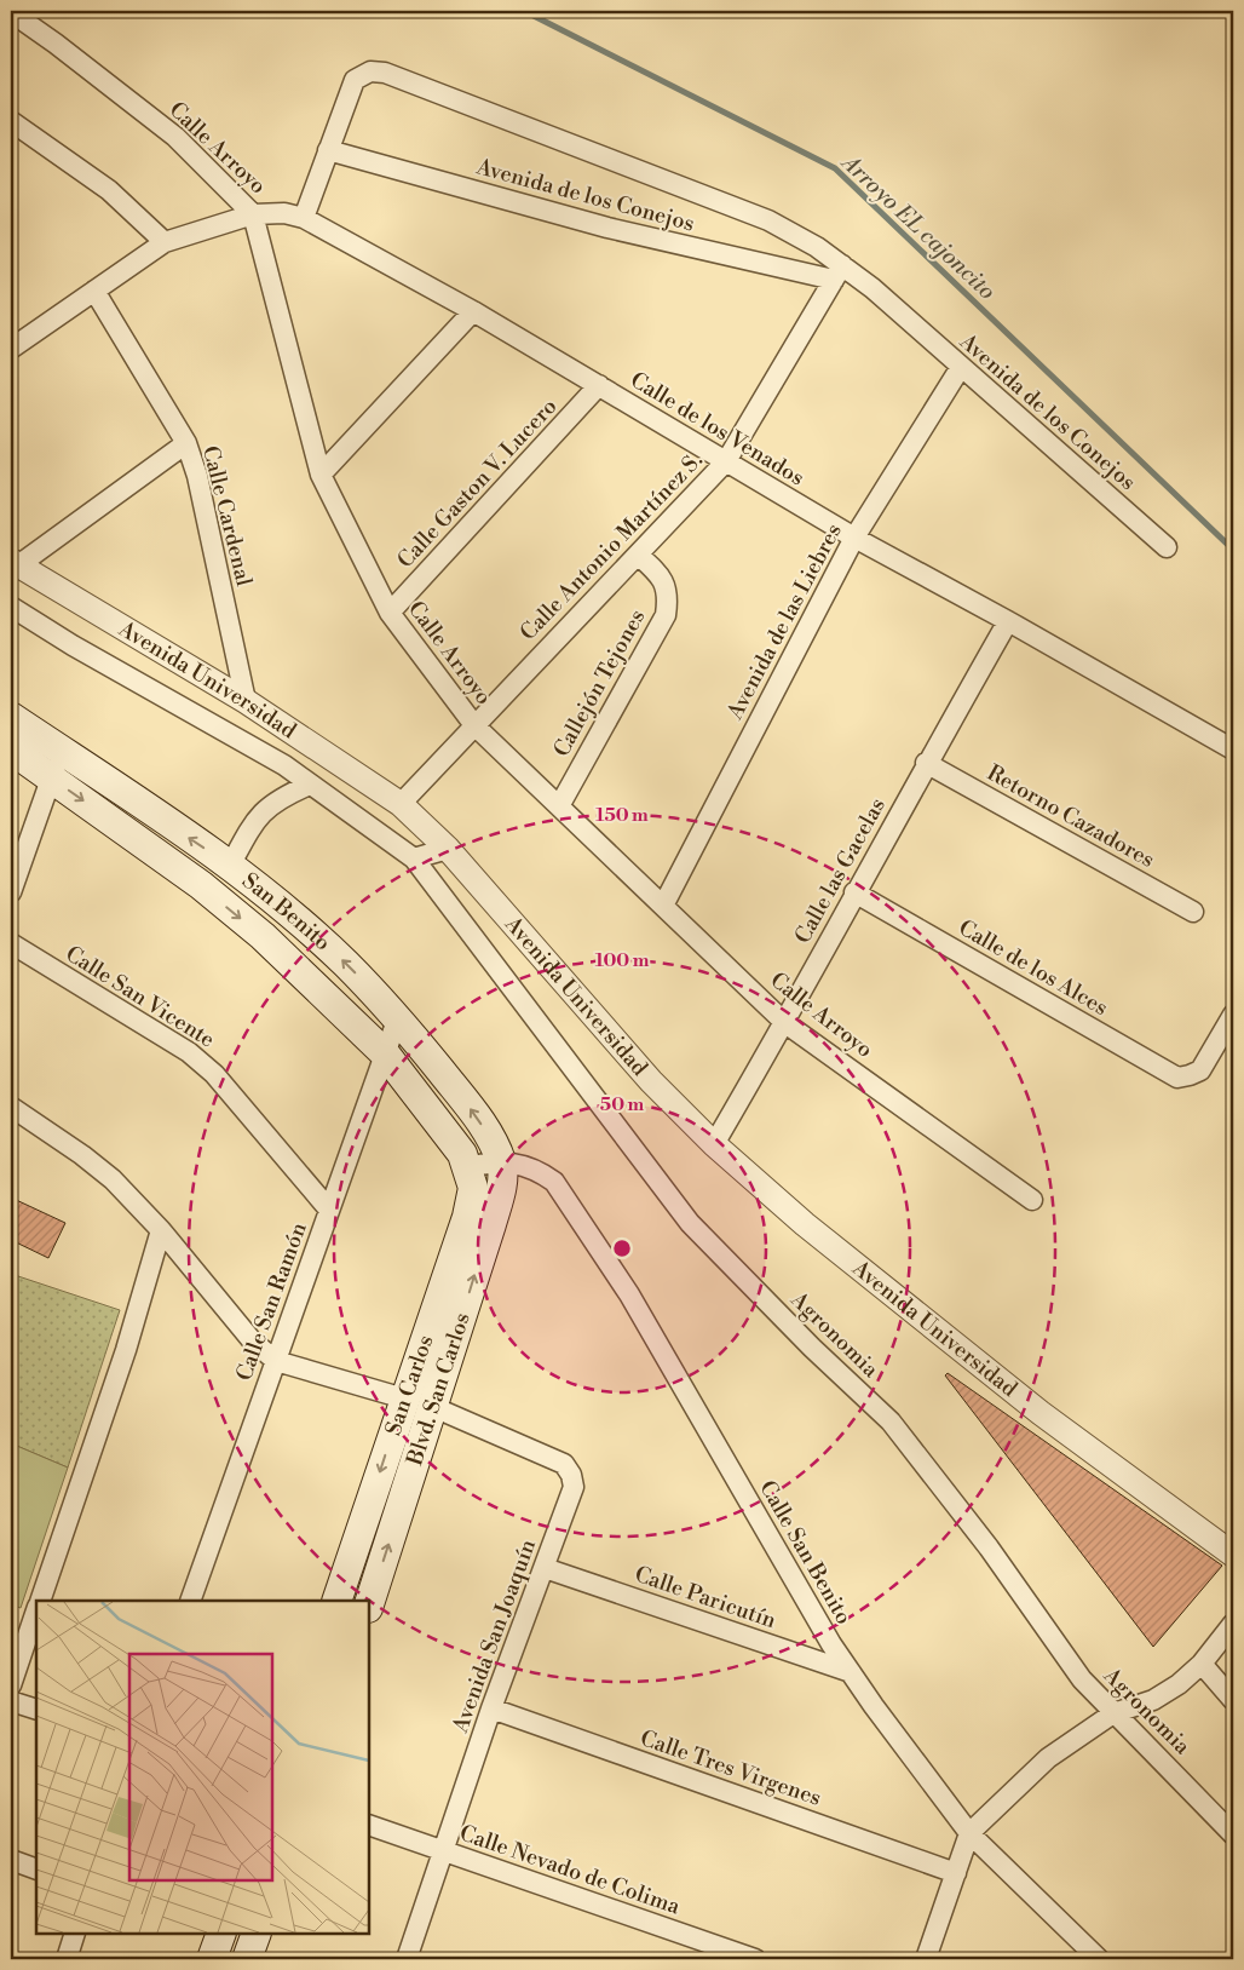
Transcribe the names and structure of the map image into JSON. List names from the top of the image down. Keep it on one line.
{"streets":{"main road":["San Benito","San Carlos","Blvd. San Carlos"],"street":["Calle Arroyo","Avenida de los Conejos","Calle de los Venados","Calle Gaston V. Lucero","Calle Cardenal","Calle Antonio Martínez S.","Avenida de las Liebres","Avenida Universidad","Callejón Tejones","Retorno Cazadores","Calle las Gacelas","Calle de los Alces","Calle San Vicente","Calle San Ramón","Agronomia","Calle San Benito","Calle Paricutín","Avenida San Joaquín","Calle Tres Virgenes","Calle Nevado de Colima"]},"crossings":[["Calle Arroyo","Calle de los Venados"],["Calle Arroyo","Calle Gaston V. Lucero"],["Calle Arroyo","Calle Antonio Martínez S."],["Calle Arroyo","Avenida de las Liebres"],["Calle Arroyo","Callejón Tejones"],["Calle Arroyo","Calle las Gacelas"],["Avenida de los Conejos","Calle Antonio Martínez S."],["Avenida de los Conejos","Avenida de las Liebres"],["Calle de los Venados","Calle Gaston V. Lucero"],["Calle de los Venados","Calle Cardenal"],["Calle de los Venados","Calle Antonio Martínez S."],["Calle de los Venados","Avenida de las Liebres"],["Calle de los Venados","Calle las Gacelas"],["Calle Cardenal","Avenida Universidad"],["Calle Antonio Martínez S.","Avenida Universidad"],["Calle Antonio Martínez S.","Callejón Tejones"],["Avenida Universidad","Calle las Gacelas"],["Retorno Cazadores","Calle las Gacelas"],["Calle las Gacelas","Calle de los Alces"],["San Benito","Calle San Ramón"],["San Benito","San Carlos"],["San Benito","Blvd. San Carlos"],["San Benito","Calle San Benito"],["Calle San Vicente","Calle San Ramón"],["Blvd. San Carlos","Calle San Benito"],["Blvd. San Carlos","Avenida San Joaquín"],["Calle San Benito","Calle Paricutín"],["Calle Paricutín","Avenida San Joaquín"],["Avenida San Joaquín","Calle Tres Virgenes"],["Avenida San Joaquín","Calle Nevado de Colima"]],"one_way":["San Carlos","Blvd. San Carlos"],"water":["Arroyo EL cajoncito"],"rings":["150 m","100 m","50 m"]}
